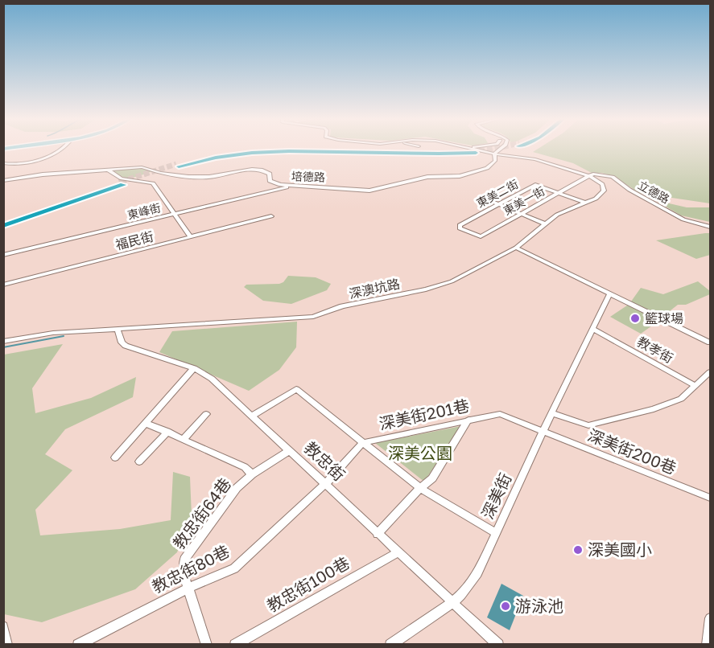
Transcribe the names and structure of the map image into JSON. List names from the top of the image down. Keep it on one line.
{"streets":{"street":["培德路","立德路","東美二街","東美一街","東峰街","福民街","深澳坑路","教孝街","深美街201巷","深美街200巷","教忠街","深美街","教忠街64巷","教忠街80巷","教忠街100巷"]},"crossings":[["培德路","東峰街"],["立德路","東美一街"],["立德路","深澳坑路"],["東美二街","東美一街"],["東美二街","深澳坑路"],["東美一街","深澳坑路"],["深澳坑路","教忠街"],["教孝街","深美街"],["深美街201巷","深美街200巷"],["深美街201巷","深美街"],["深美街200巷","深美街"],["教忠街","深美街"],["教忠街","教忠街64巷"],["教忠街","教忠街80巷"],["教忠街","教忠街100巷"],["教忠街64巷","教忠街80巷"]],"parks":["深美公園"],"places":["籃球場","深美國小","游泳池"]}
